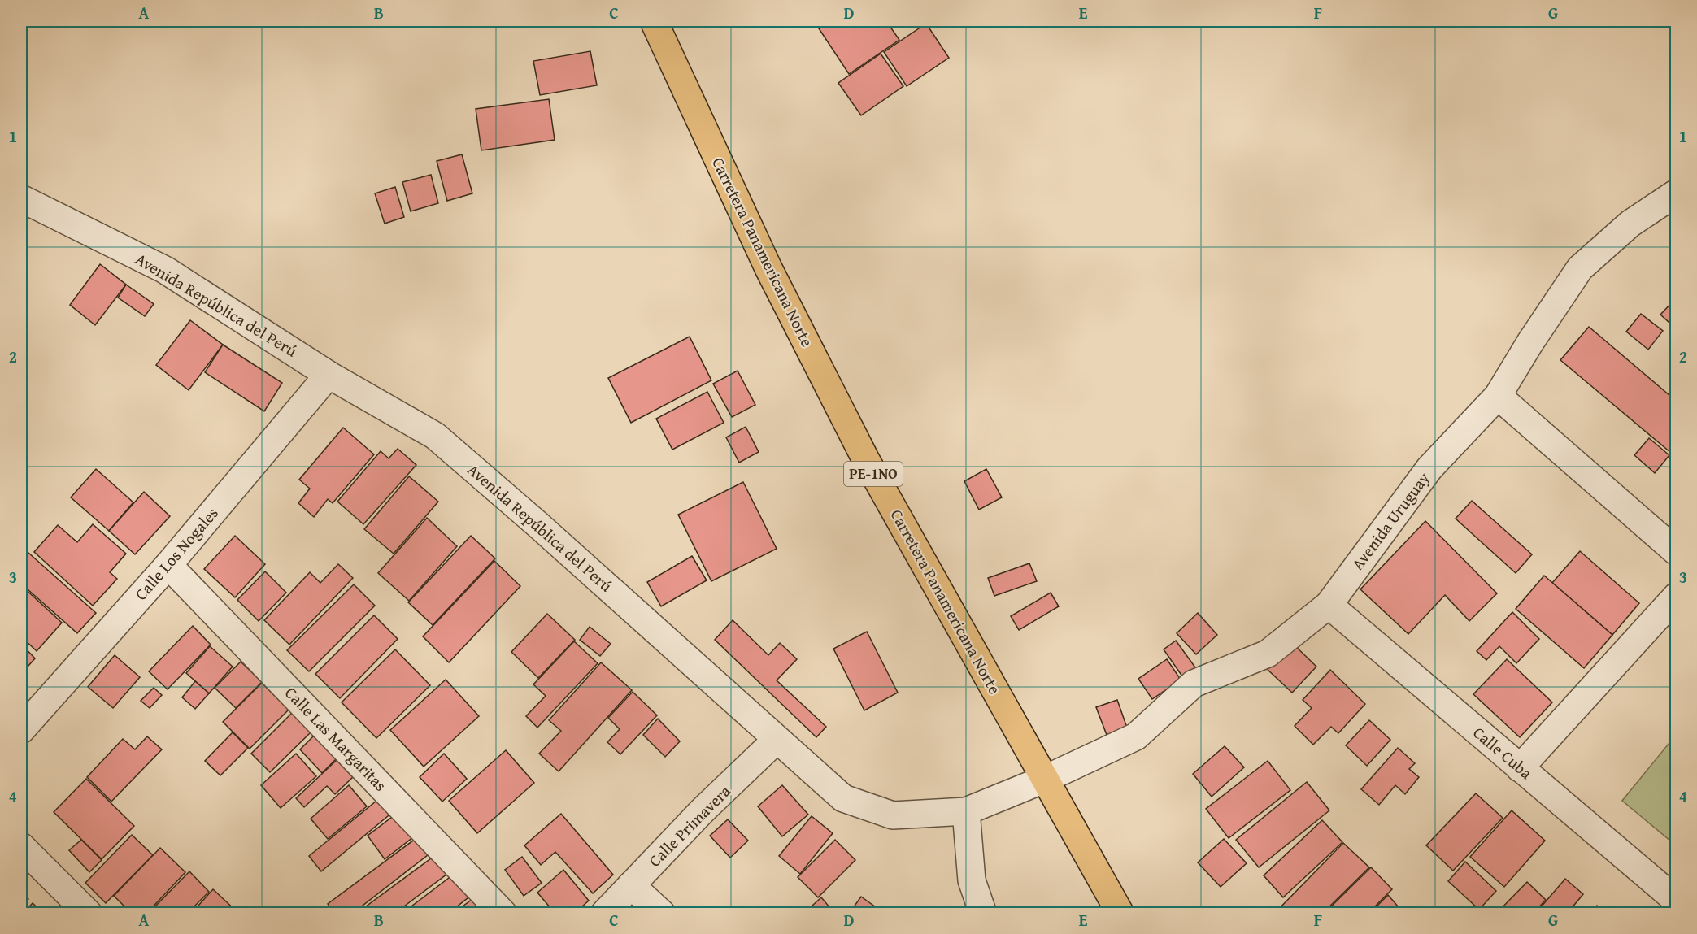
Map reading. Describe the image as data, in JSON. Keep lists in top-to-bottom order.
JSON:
{
  "streets": {
    "main road": ["Carretera Panamericana Norte", "PE-1NO"],
    "street": [
      "Avenida República del Perú",
      "Avenida Uruguay",
      "Calle Los Nogales",
      "Calle Las Margaritas",
      "Calle Cuba",
      "Calle Primavera"
    ]
  },
  "crossings": [
    ["Carretera Panamericana Norte", "Avenida República del Perú"],
    ["Carretera Panamericana Norte", "Avenida Uruguay"],
    ["Avenida República del Perú", "Avenida Uruguay"],
    ["Avenida República del Perú", "Calle Los Nogales"],
    ["Avenida República del Perú", "Calle Primavera"],
    ["Avenida Uruguay", "Calle Cuba"],
    ["Calle Los Nogales", "Calle Las Margaritas"]
  ],
  "grid": {
    "columns": [
      "A",
      "B",
      "C",
      "D",
      "E",
      "F",
      "G"
    ],
    "rows": [
      "1",
      "2",
      "3",
      "4"
    ]
  }
}
